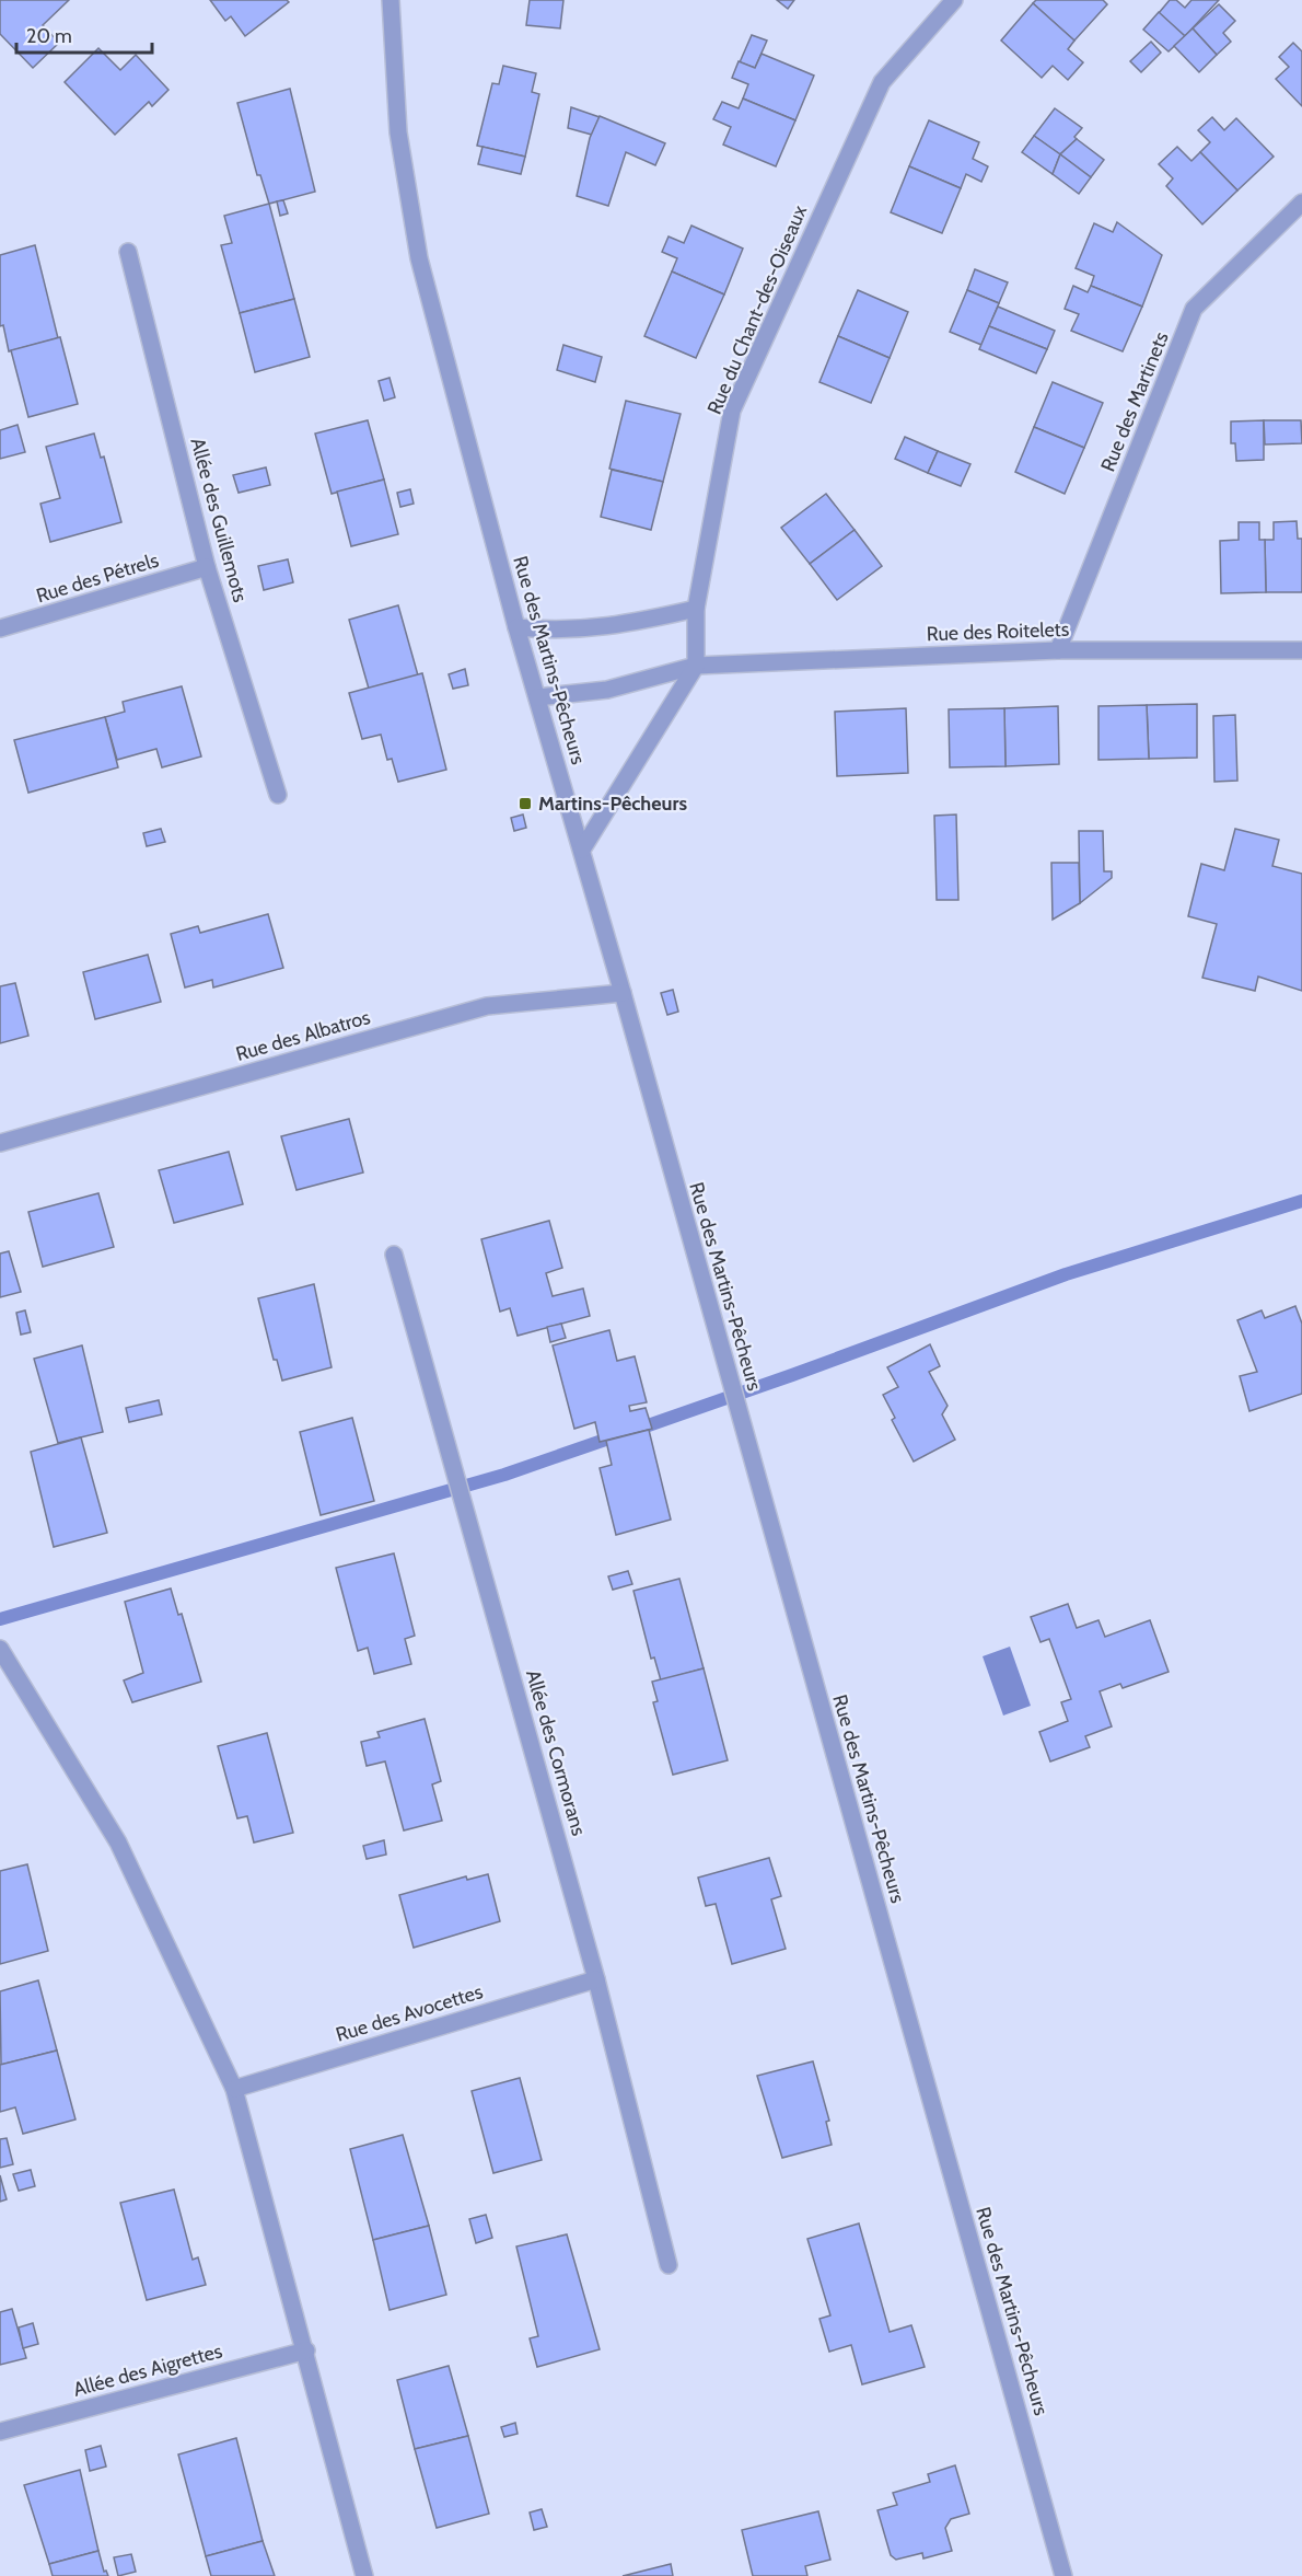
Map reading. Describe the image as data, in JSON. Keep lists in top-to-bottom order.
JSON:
{
  "streets": {
    "street": [
      "Rue du Chant-des-Oiseaux",
      "Rue des Martinets",
      "Allée des Guillemots",
      "Rue des Pétrels",
      "Rue des Roitelets",
      "Rue des Martins-Pêcheurs",
      "Rue des Albatros",
      "Allée des Cormorans",
      "Rue des Avocettes",
      "Allée des Aigrettes"
    ]
  },
  "crossings": [
    ["Rue des Martinets", "Rue des Roitelets"],
    ["Allée des Guillemots", "Rue des Pétrels"],
    ["Rue des Roitelets", "Rue des Martins-Pêcheurs"],
    ["Rue des Martins-Pêcheurs", "Rue des Albatros"],
    ["Allée des Cormorans", "Rue des Avocettes"]
  ],
  "places": {
    "transit": ["Martins-Pêcheurs"]
  },
  "scale_bar": "20 m"
}
